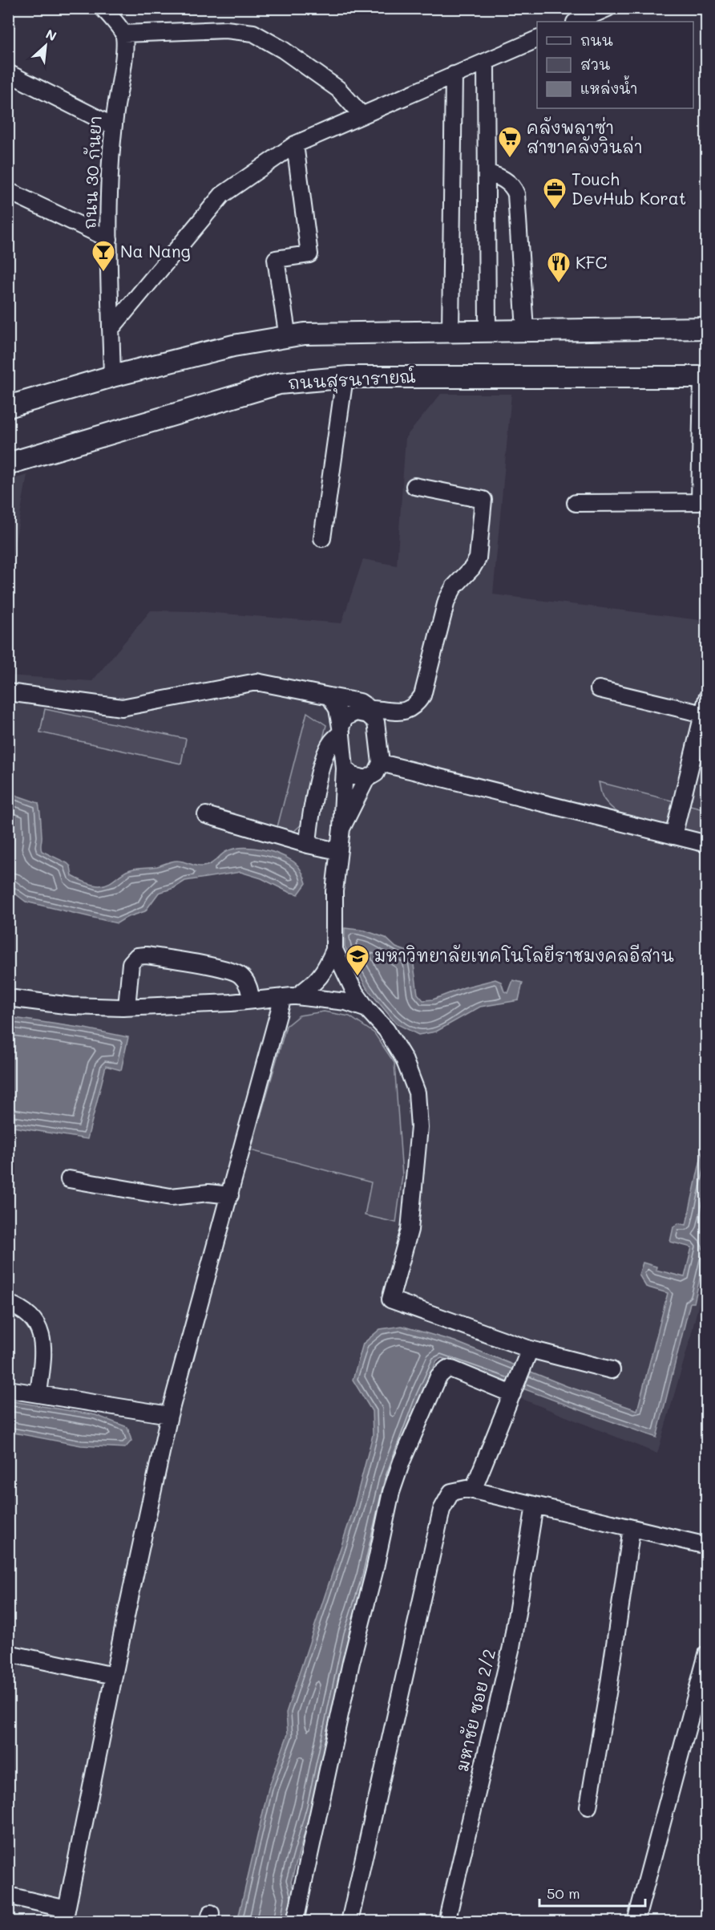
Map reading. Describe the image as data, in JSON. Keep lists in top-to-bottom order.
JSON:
{
  "streets": {
    "main road": ["ถนนสุรนารายณ์"],
    "street": ["ถนน 30 กันยา", "มหาชัย ซอย 2/2"]
  },
  "places": {
    "supermarket": ["คลังพลาซ่า สาขาคลังวินล่า"],
    "office": ["Touch DevHub Korat"],
    "bar": ["Na Nang"],
    "restaurant": ["KFC"],
    "school or university": ["มหาวิทยาลัยเทคโนโลยีราชมงคลอีสาน"]
  },
  "legend": ["ถนน", "สวน", "แหล่งน้ำ"],
  "scale_bar": "50 m",
  "north": "top right"
}
